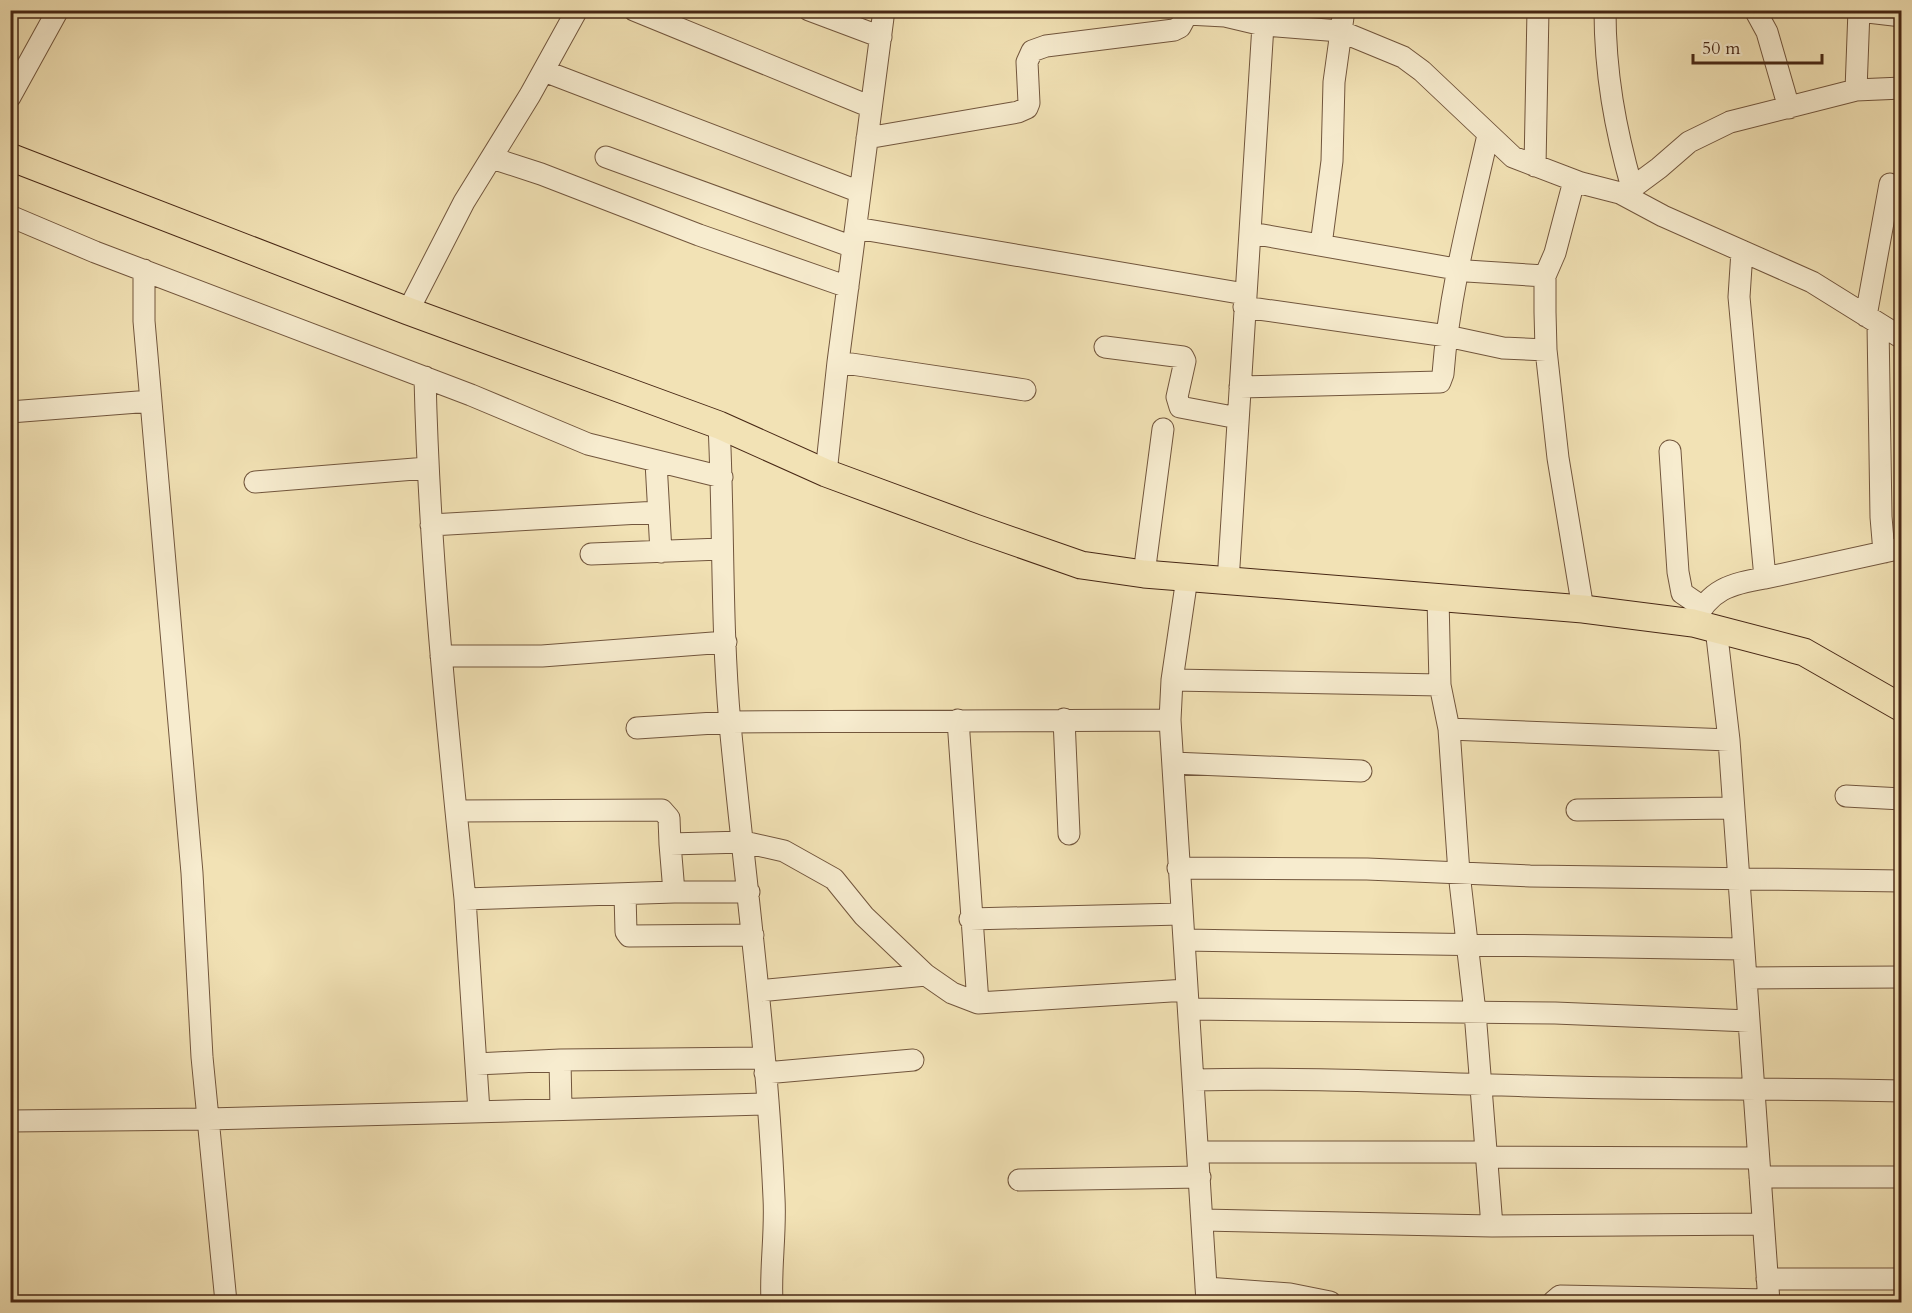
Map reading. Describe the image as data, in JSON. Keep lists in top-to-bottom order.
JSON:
{
  "scale_bar": "50 m"
}
